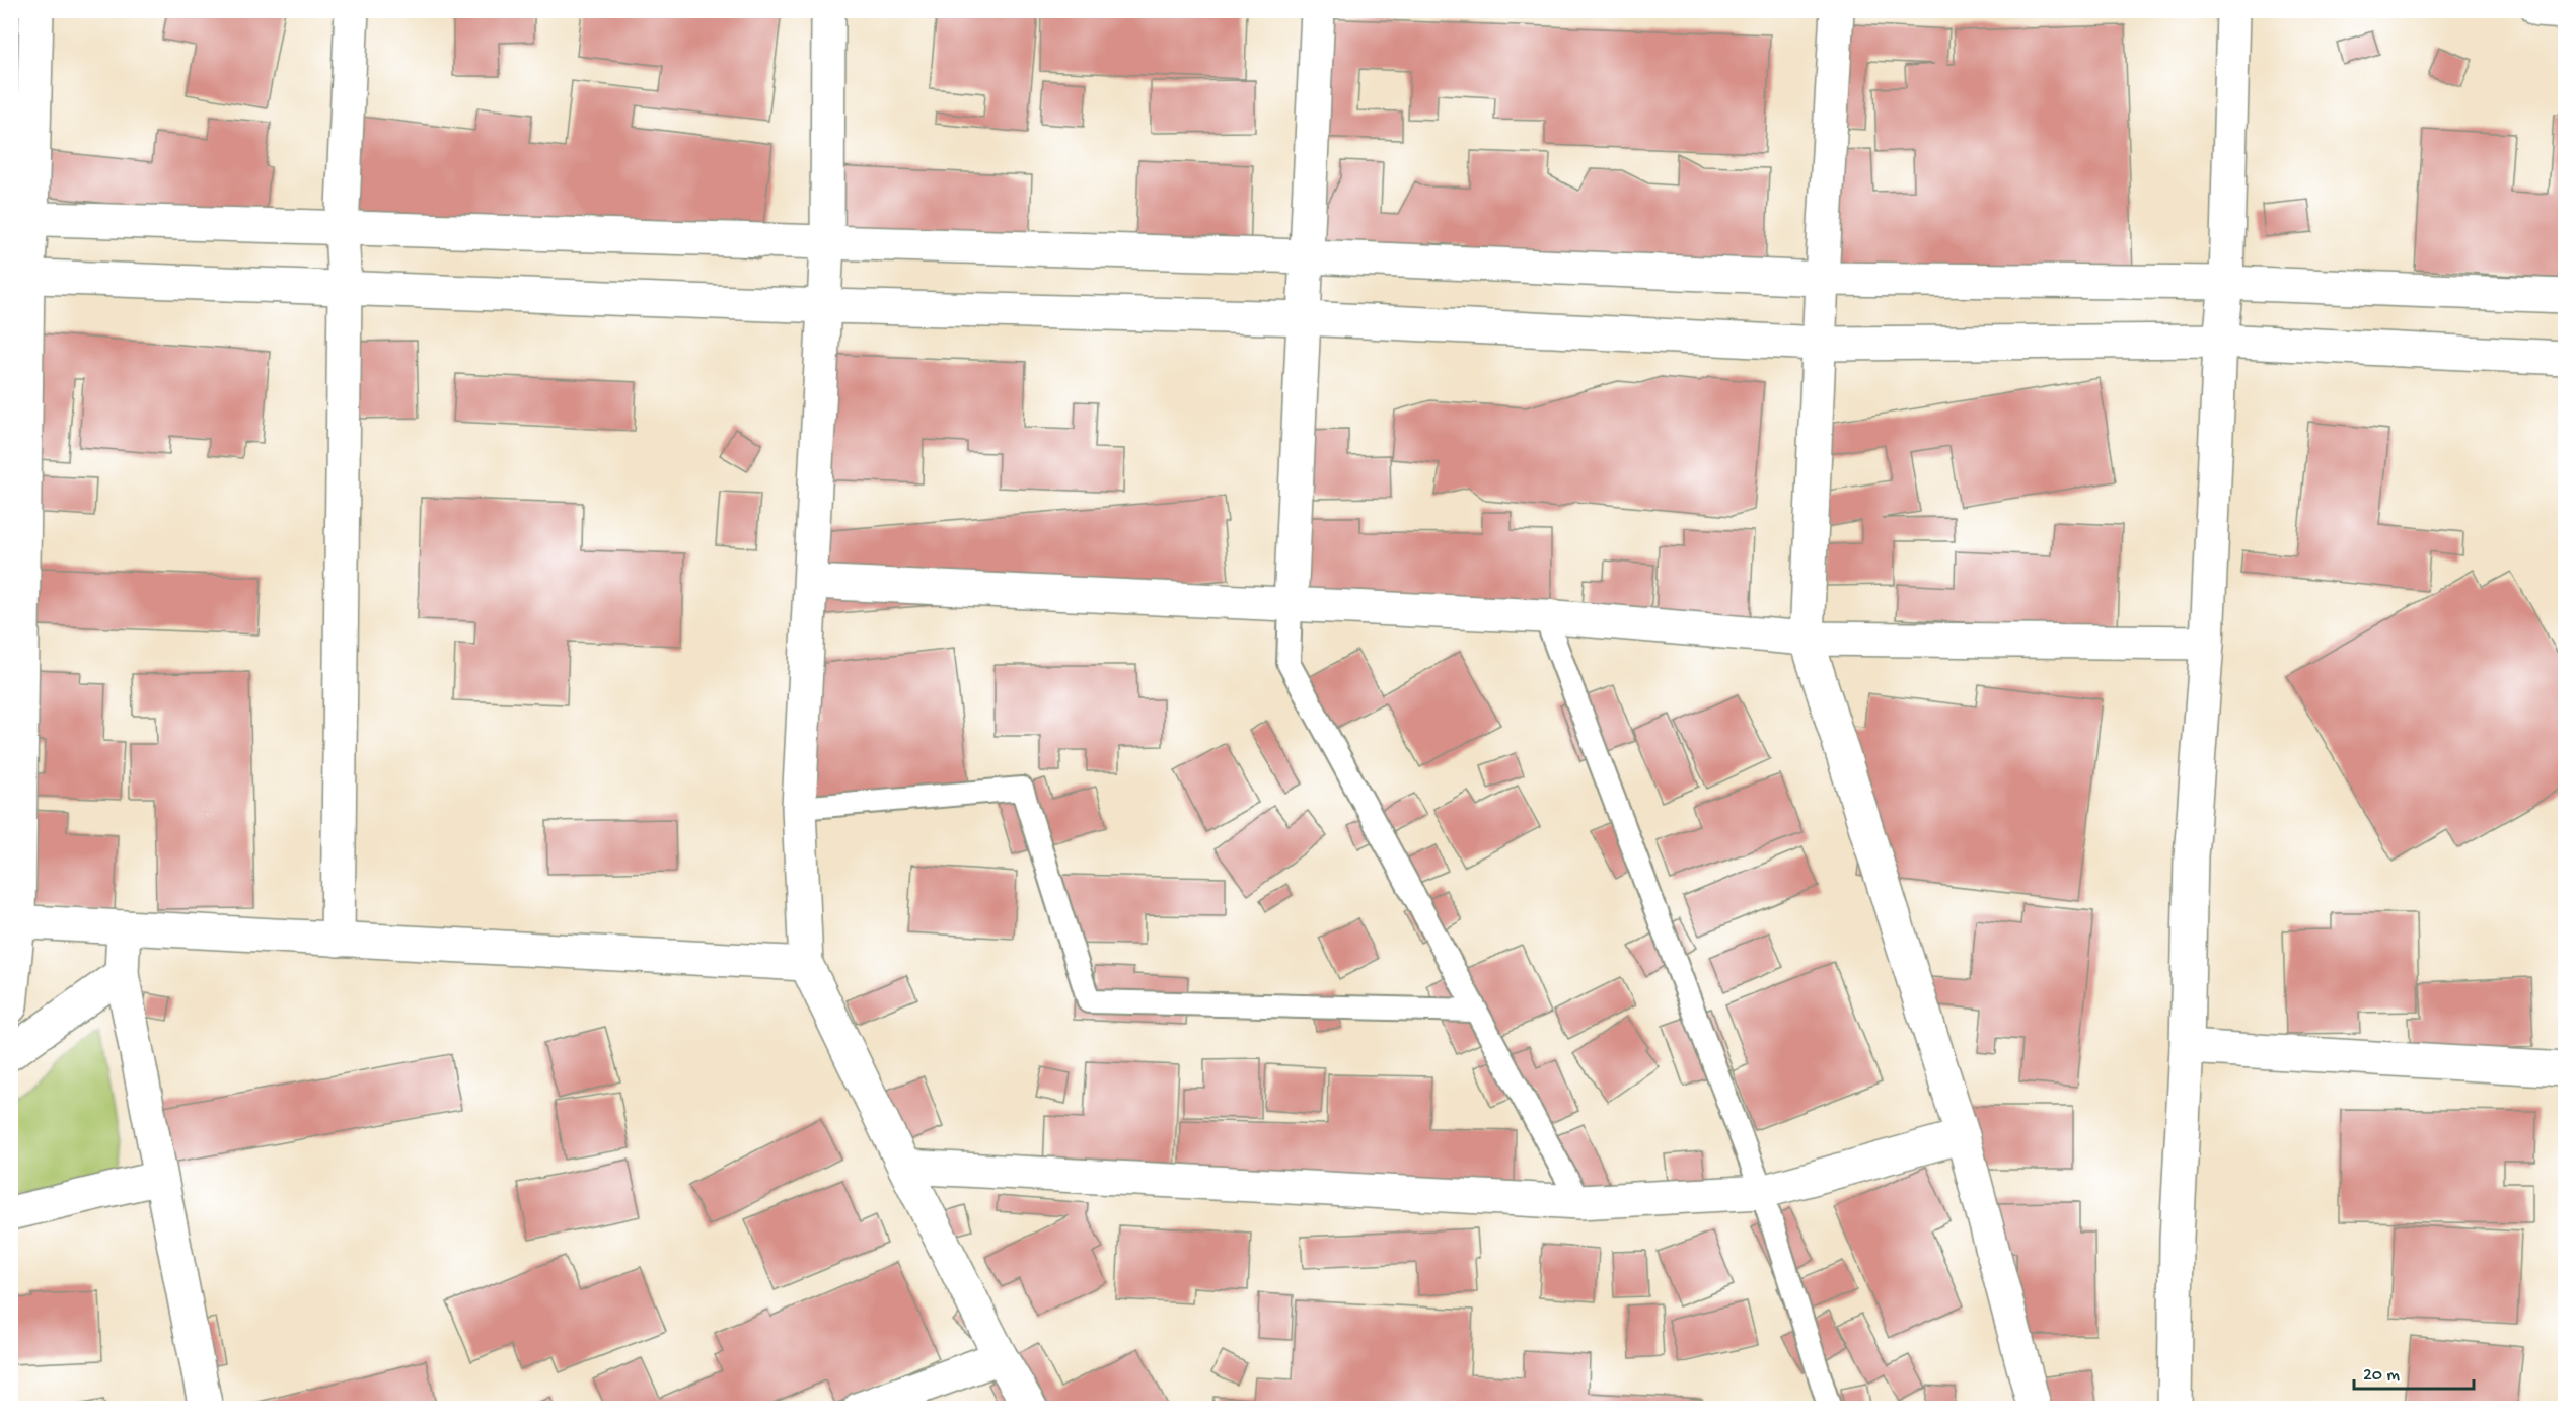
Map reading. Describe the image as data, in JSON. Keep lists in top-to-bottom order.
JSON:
{
  "scale_bar": "20 m"
}
